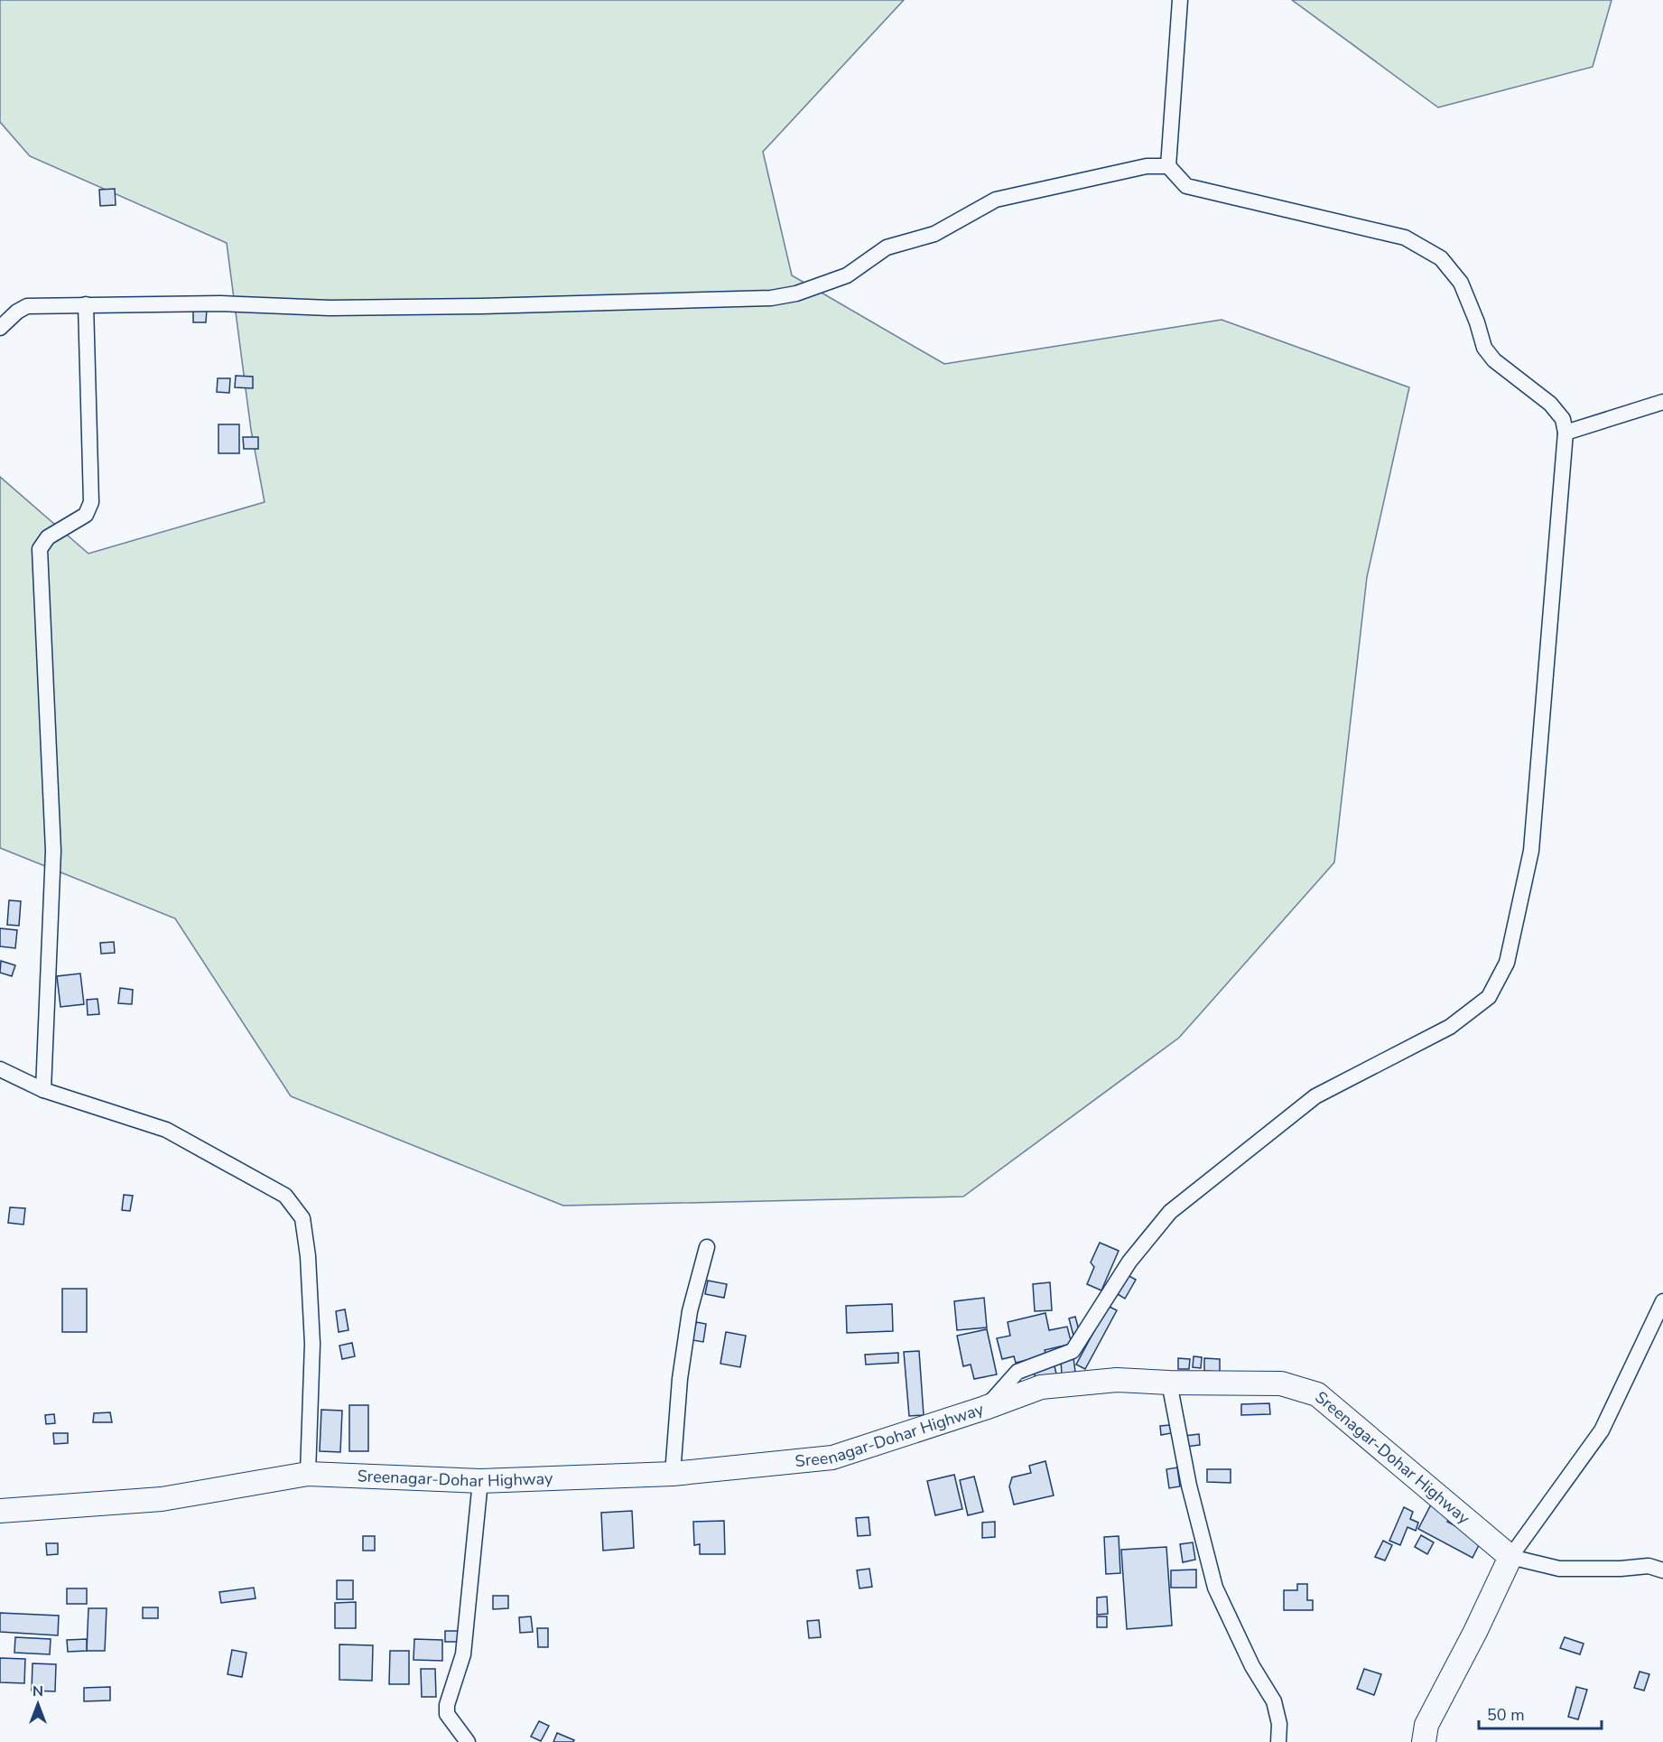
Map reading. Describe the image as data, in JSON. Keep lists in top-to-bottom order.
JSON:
{
  "streets": {
    "main road": ["Sreenagar-Dohar Highway"]
  },
  "scale_bar": "50 m",
  "north": "top"
}
